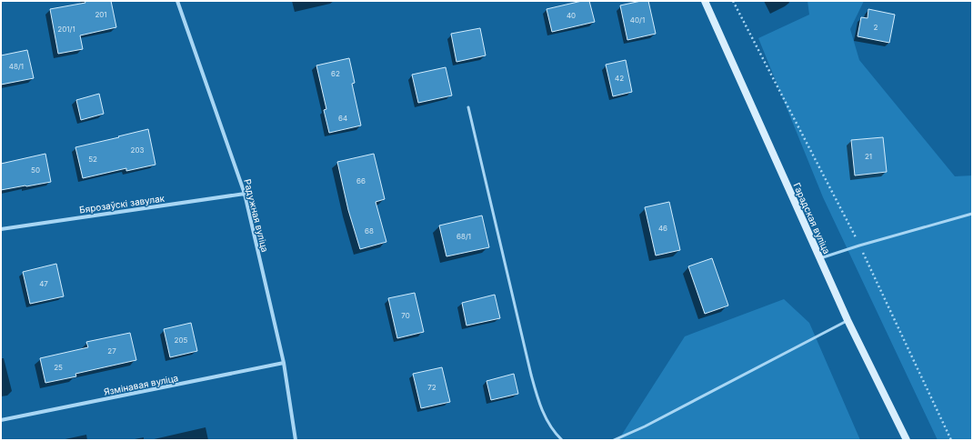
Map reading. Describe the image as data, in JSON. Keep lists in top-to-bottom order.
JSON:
{
  "streets": {
    "main road": ["Гарадская вуліца"],
    "street": ["Бярозаўскі завулак", "Радужная вуліца", "Язмінавая вуліца"]
  },
  "crossings": [
    ["Бярозаўскі завулак", "Радужная вуліца"],
    ["Радужная вуліца", "Язмінавая вуліца"]
  ],
  "house_numbers": [
    "201",
    "40",
    "40/1",
    "2",
    "201/1",
    "48/1",
    "62",
    "42",
    "64",
    "203",
    "21",
    "52",
    "50",
    "66",
    "46",
    "68",
    "68/1",
    "47",
    "70",
    "205",
    "27",
    "25",
    "72"
  ]
}
